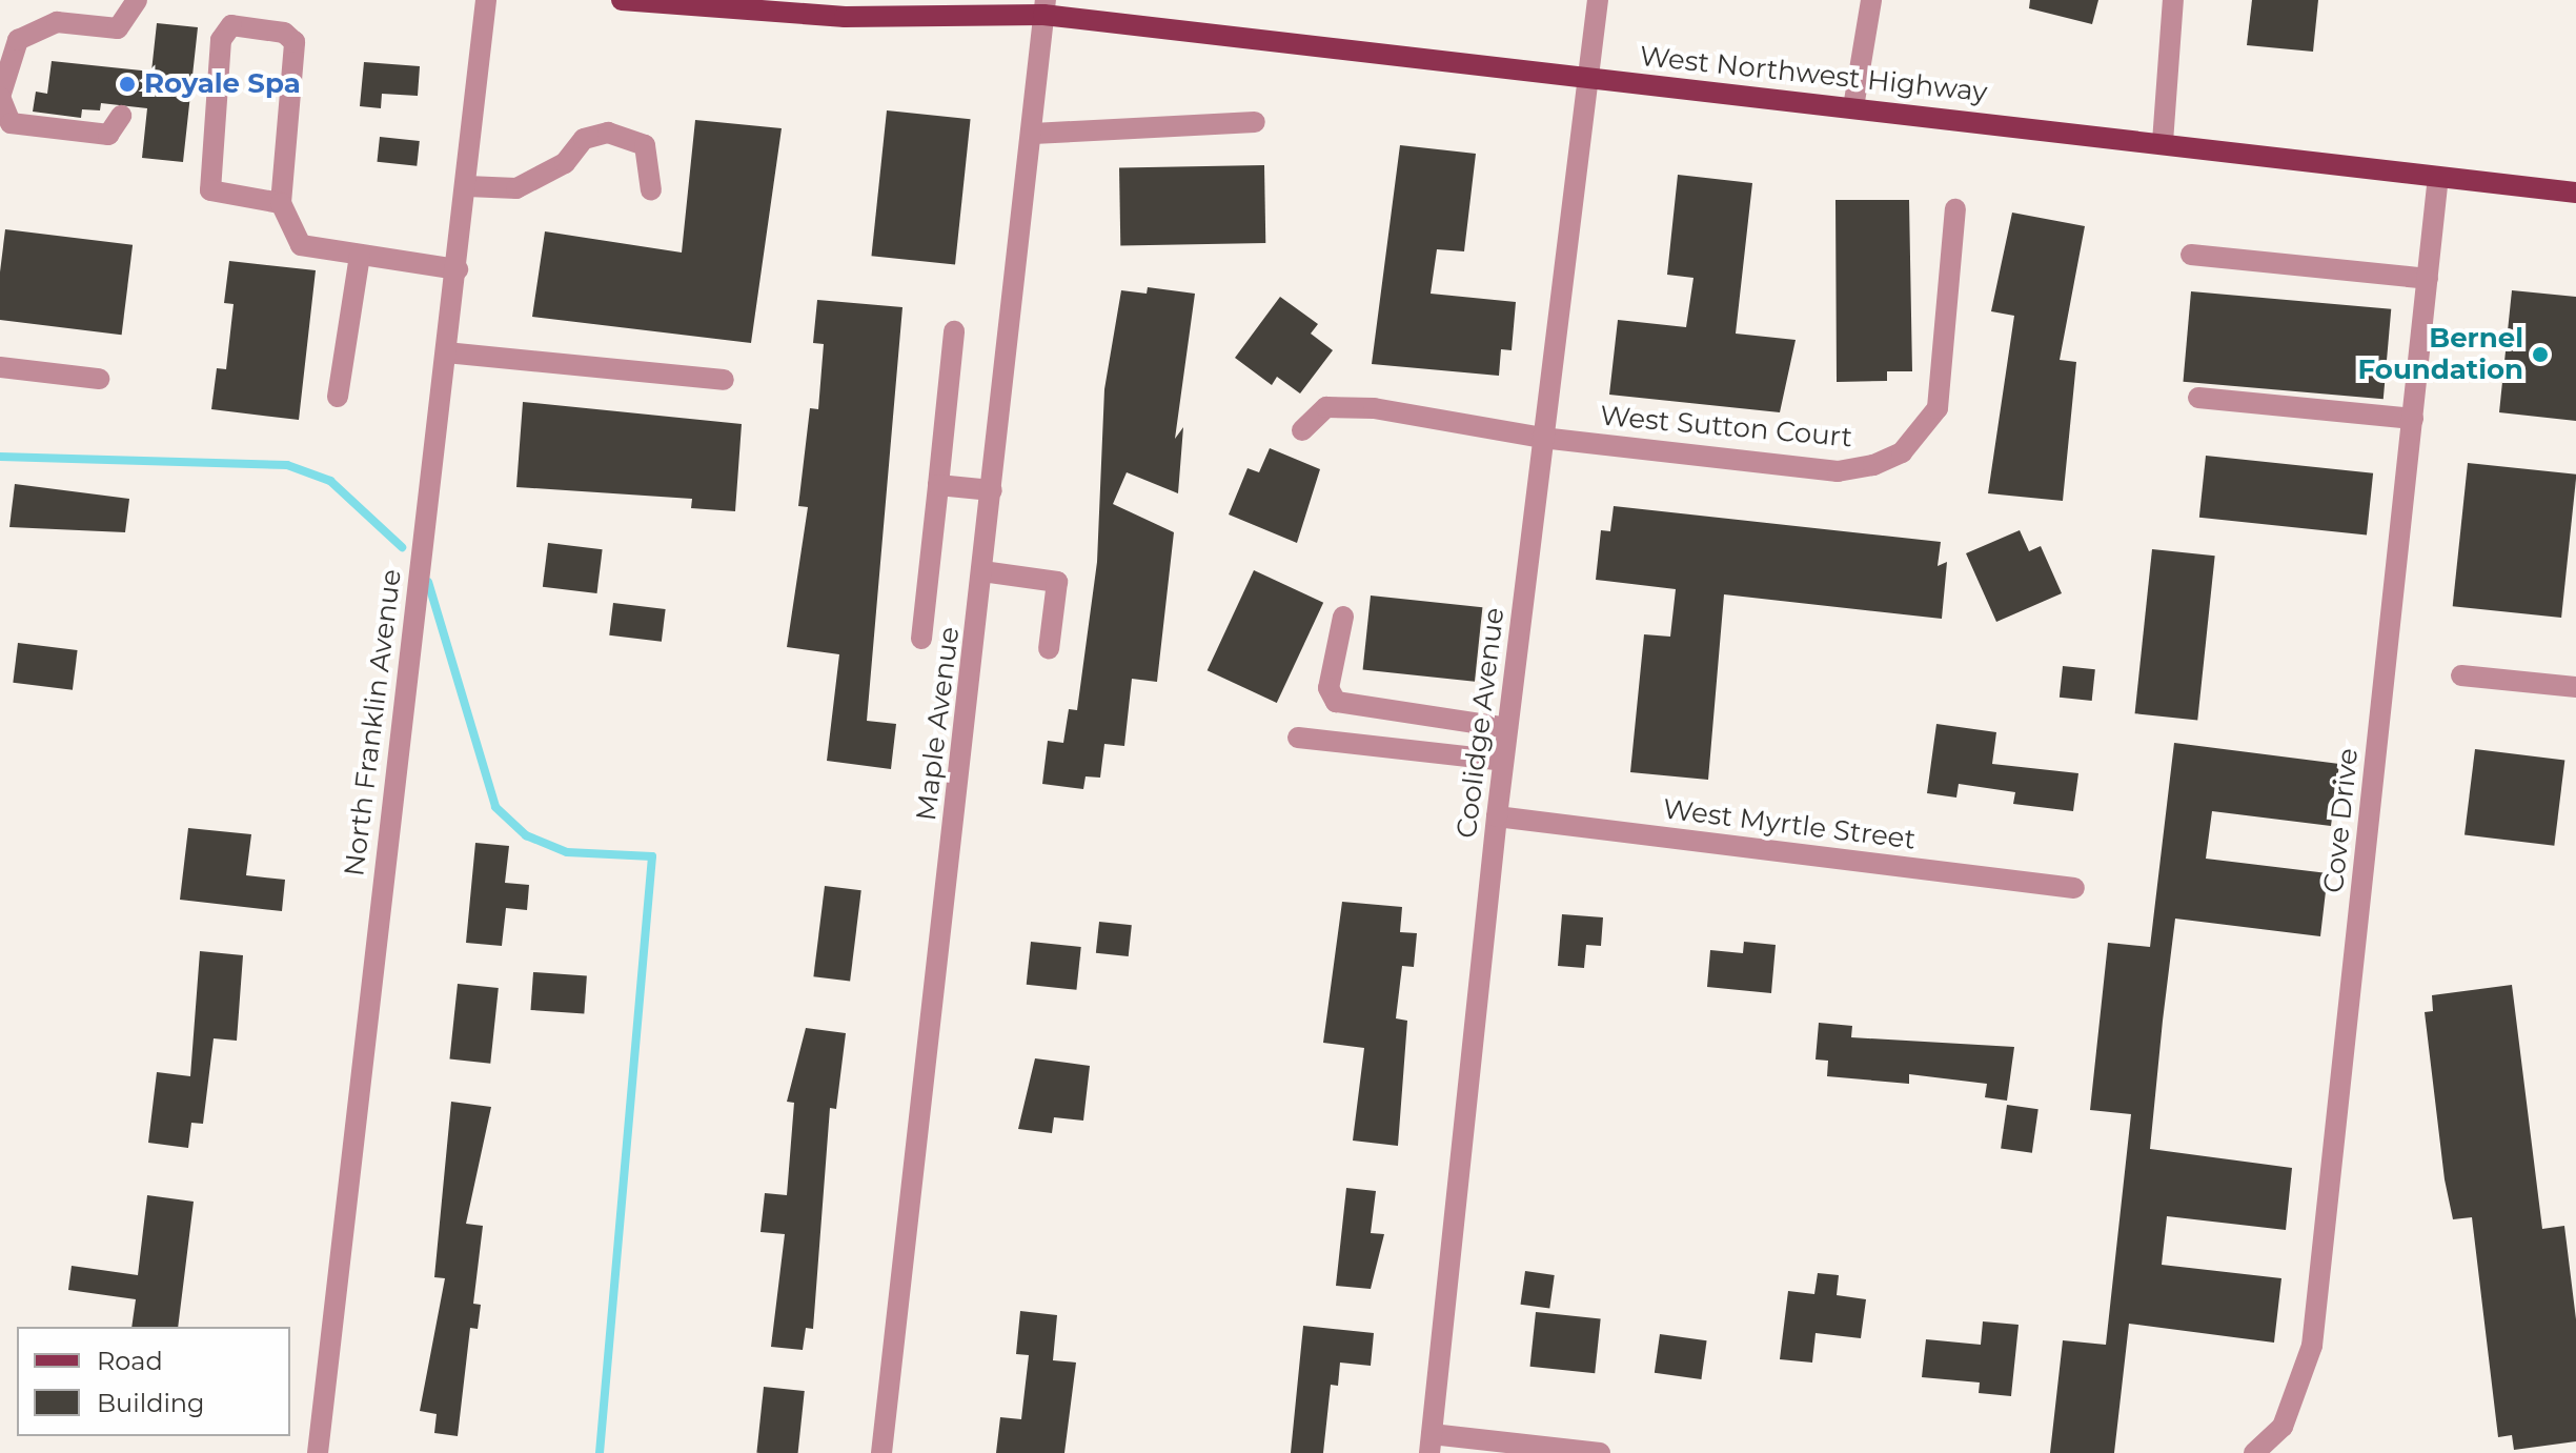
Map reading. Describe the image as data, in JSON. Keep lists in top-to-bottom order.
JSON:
{
  "streets": {
    "main road": ["West Northwest Highway"],
    "street": [
      "West Sutton Court",
      "North Franklin Avenue",
      "Coolidge Avenue",
      "Maple Avenue",
      "Cove Drive",
      "West Myrtle Street"
    ]
  },
  "crossings": [
    ["West Northwest Highway", "Coolidge Avenue"],
    ["West Northwest Highway", "Maple Avenue"],
    ["West Northwest Highway", "Cove Drive"],
    ["West Sutton Court", "Coolidge Avenue"],
    ["Coolidge Avenue", "West Myrtle Street"]
  ],
  "places": ["Royale Spa", "Bernel Foundation"],
  "legend": ["Road", "Building"]
}
